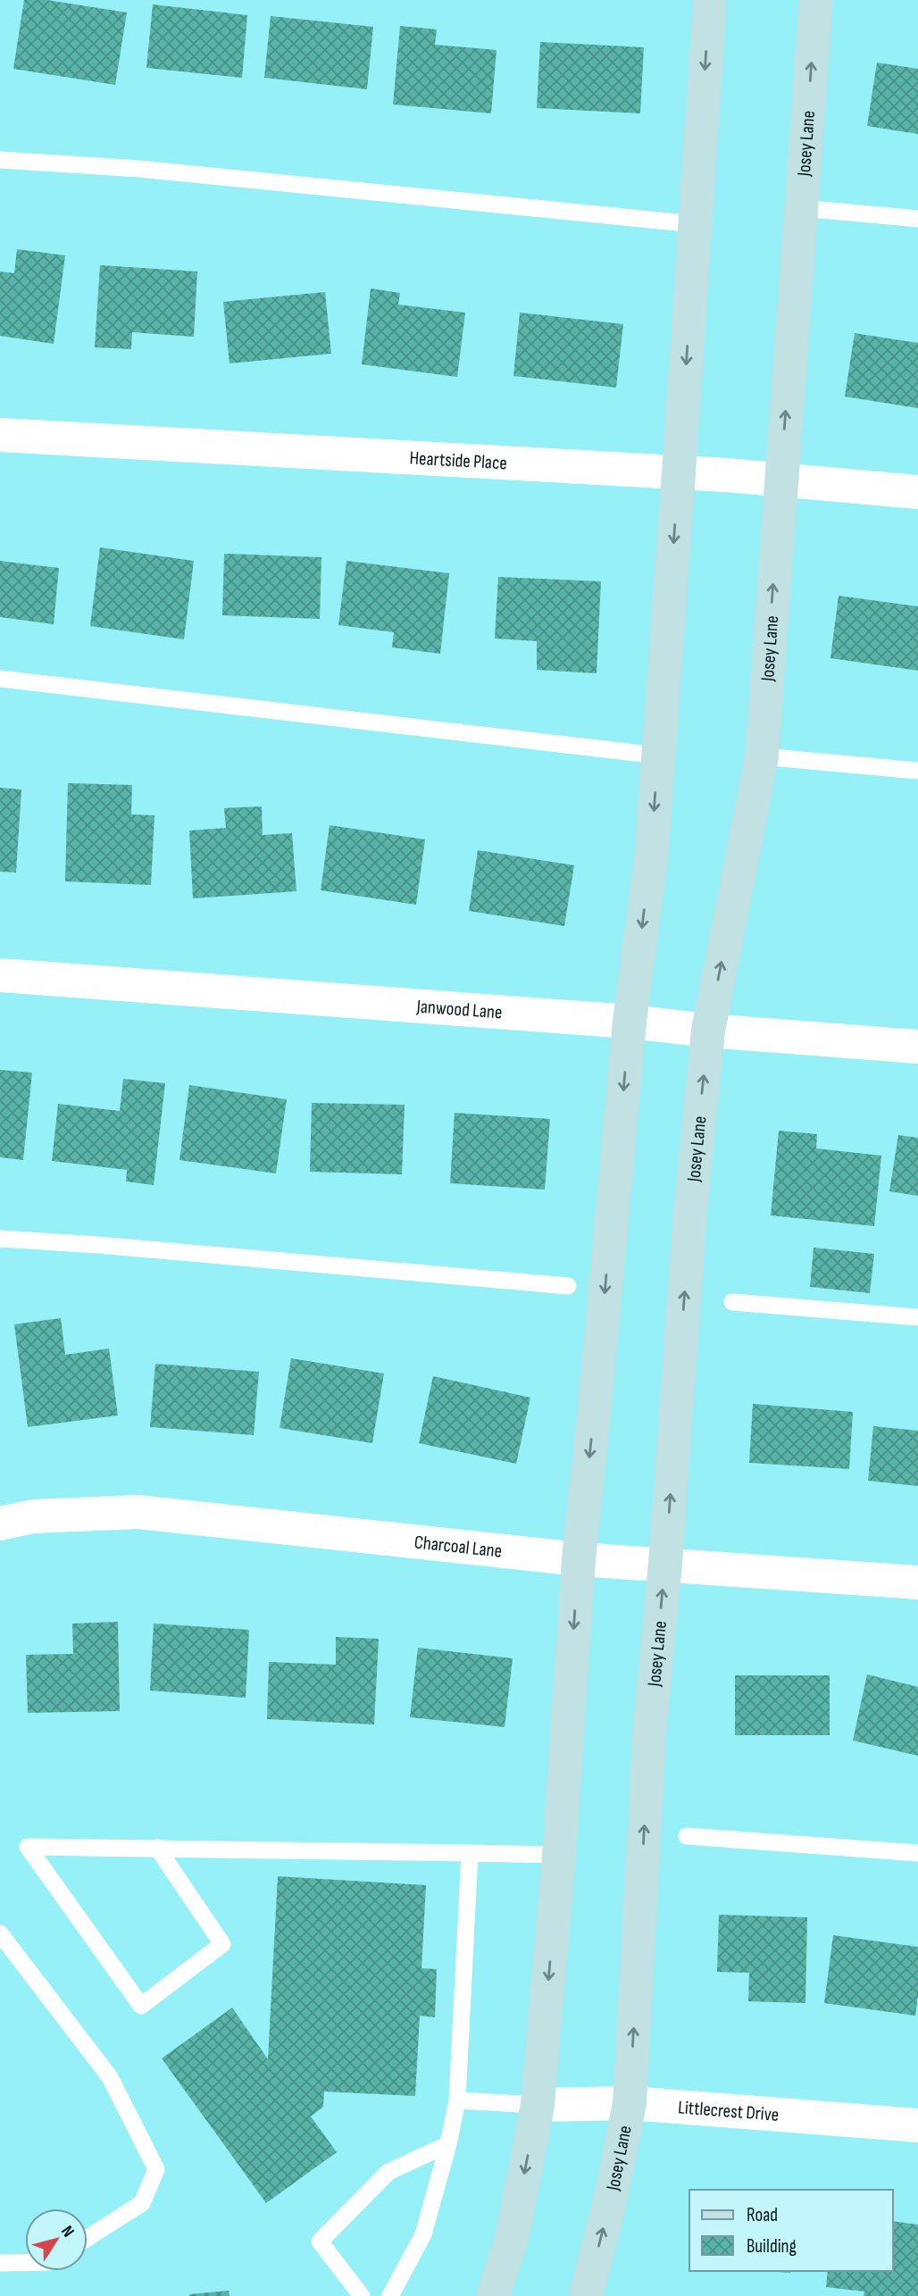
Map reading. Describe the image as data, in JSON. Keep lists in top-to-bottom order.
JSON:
{
  "streets": {
    "main road": ["Josey Lane"],
    "street": [
      "Heartside Place",
      "Janwood Lane",
      "Charcoal Lane",
      "Littlecrest Drive"
    ]
  },
  "crossings": [
    ["Josey Lane", "Heartside Place"],
    ["Josey Lane", "Janwood Lane"],
    ["Josey Lane", "Charcoal Lane"],
    ["Josey Lane", "Littlecrest Drive"]
  ],
  "legend": ["Road", "Building"],
  "north": "top right"
}
